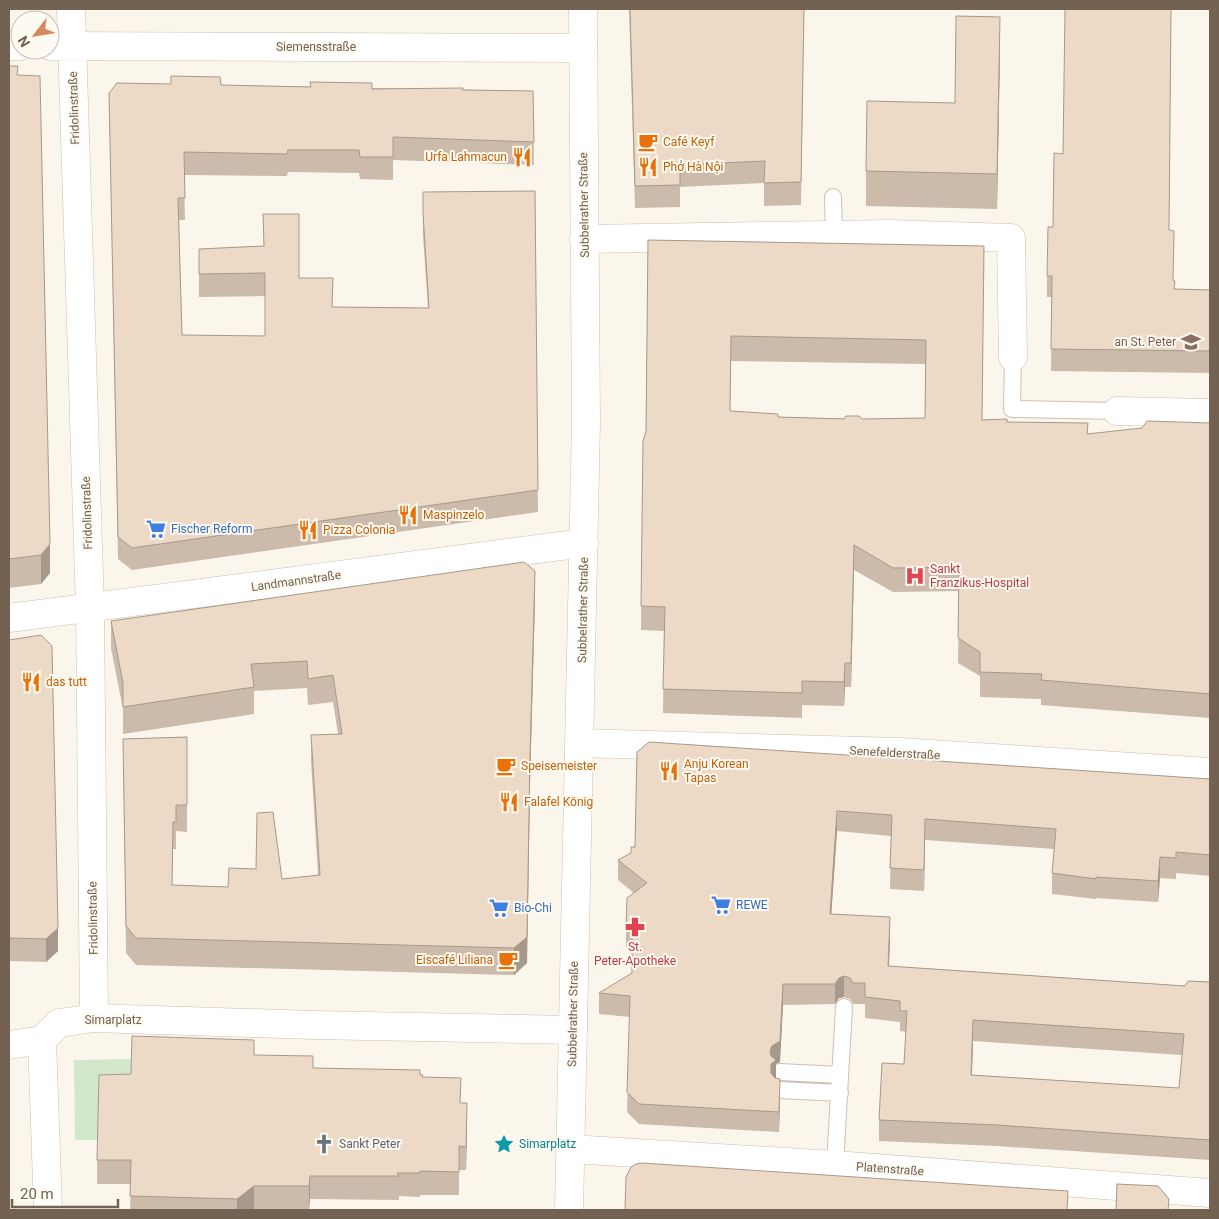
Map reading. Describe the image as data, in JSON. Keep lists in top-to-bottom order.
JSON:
{
  "streets": {
    "street": [
      "Siemensstraße",
      "Fridolinstraße",
      "Subbelrather Straße",
      "Landmannstraße",
      "Senefelderstraße",
      "Simarplatz",
      "Platenstraße"
    ]
  },
  "crossings": [
    ["Siemensstraße", "Fridolinstraße"],
    ["Siemensstraße", "Subbelrather Straße"],
    ["Fridolinstraße", "Landmannstraße"],
    ["Fridolinstraße", "Simarplatz"],
    ["Subbelrather Straße", "Landmannstraße"],
    ["Subbelrather Straße", "Senefelderstraße"],
    ["Subbelrather Straße", "Simarplatz"],
    ["Subbelrather Straße", "Platenstraße"]
  ],
  "places": {
    "cafe": ["Café Keyf", "Speisemeister", "Eiscafé Liliana"],
    "restaurant": [
      "Urfa Lahmacun",
      "Phở Hà Nội",
      "Maspinzelo",
      "Pizza Colonia",
      "das tutt",
      "Anju Korean Tapas",
      "Falafel König"
    ],
    "school or university": ["an St. Peter"],
    "supermarket": ["Fischer Reform", "REWE", "Bio-Chi"],
    "hospital": ["Sankt Franzikus-Hospital"],
    "pharmacy": ["St. Peter-Apotheke"],
    "church": ["Sankt Peter"],
    "place": ["Simarplatz"]
  },
  "scale_bar": "20 m",
  "north": "bottom left"
}
